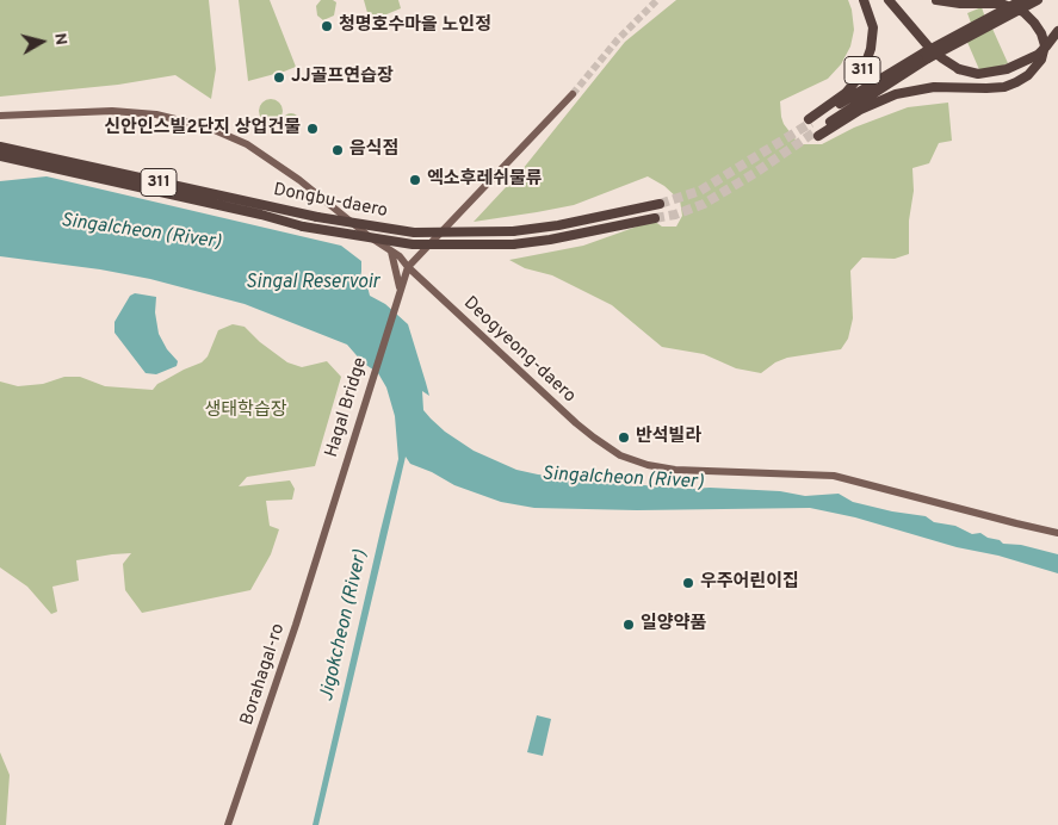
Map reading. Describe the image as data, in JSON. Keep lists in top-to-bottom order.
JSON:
{
  "streets": {
    "highway": ["311", "Dongbu-daero"],
    "main road": ["Deogyeong-daero", "Hagal Bridge", "Borahagal-ro"]
  },
  "crossings": [
    ["Hagal Bridge", "Borahagal-ro"]
  ],
  "water": ["Singalcheon (River)", "Singal Reservoir", "Jigokcheon (River)"],
  "parks": ["생태학습장"],
  "places": [
    "청명호수마을 노인정",
    "JJ골프연습장",
    "신안인스빌2단지 상업건물",
    "음식점",
    "엑소후레쉬물류",
    "반석빌라",
    "우주어린이집",
    "일양약품"
  ],
  "north": "right"
}
